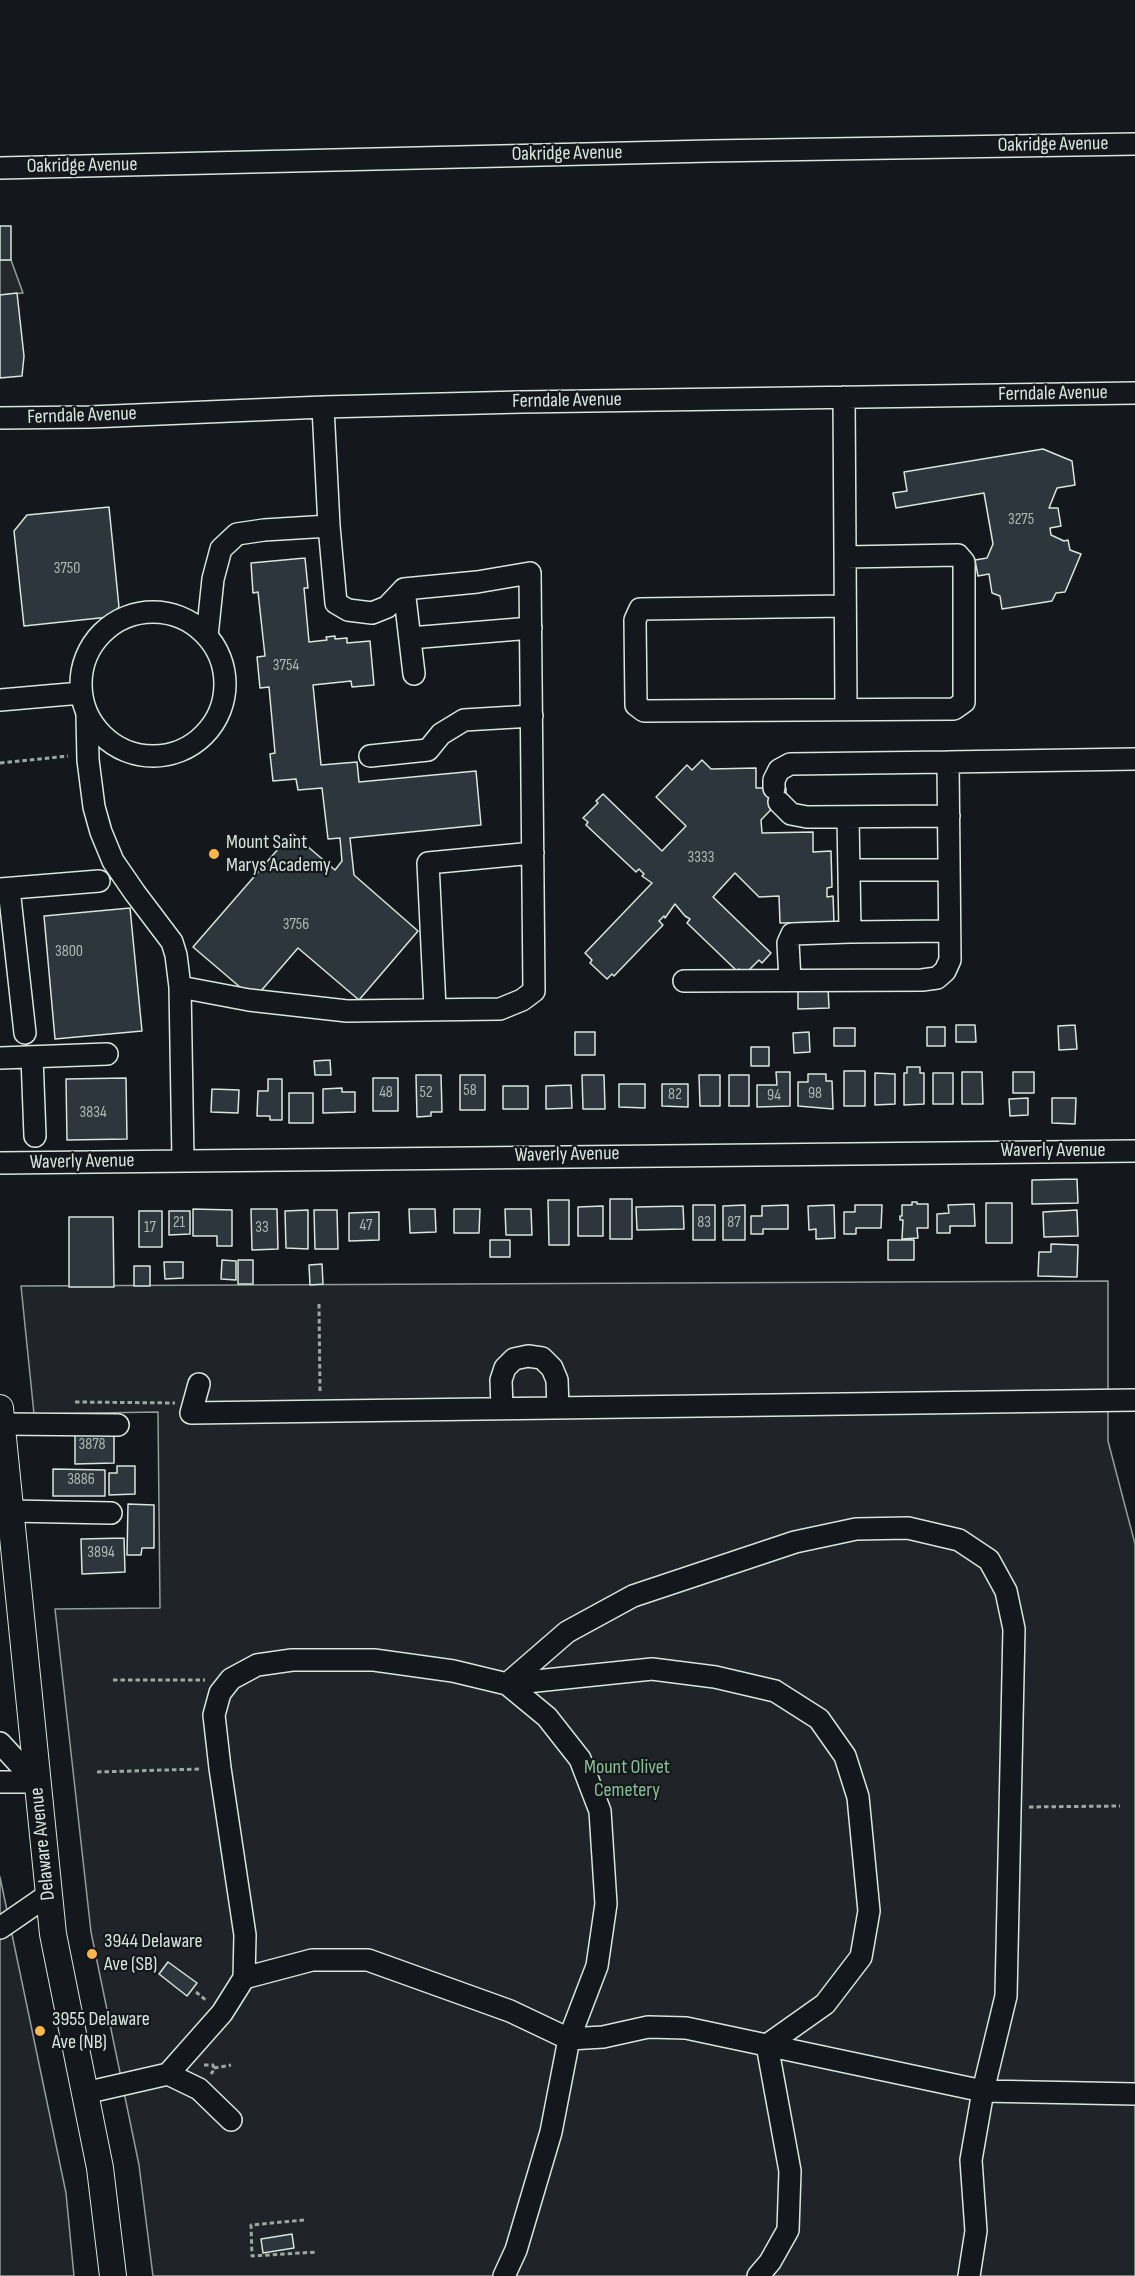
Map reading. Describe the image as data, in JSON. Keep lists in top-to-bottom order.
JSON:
{
  "streets": {
    "main road": ["Delaware Avenue"],
    "street": ["Oakridge Avenue", "Ferndale Avenue", "Waverly Avenue"]
  },
  "parks": ["Mount Olivet Cemetery"],
  "places": ["Mount Saint Marys Academy", "3944 Delaware Ave (SB)", "3955 Delaware Ave (NB)"],
  "house_numbers": [
    "3275",
    "3750",
    "3754",
    "3333",
    "3756",
    "3800",
    "58",
    "48",
    "52",
    "98",
    "82",
    "94",
    "3834",
    "21",
    "83",
    "87",
    "47",
    "17",
    "33",
    "3878",
    "3886",
    "3894"
  ]
}
